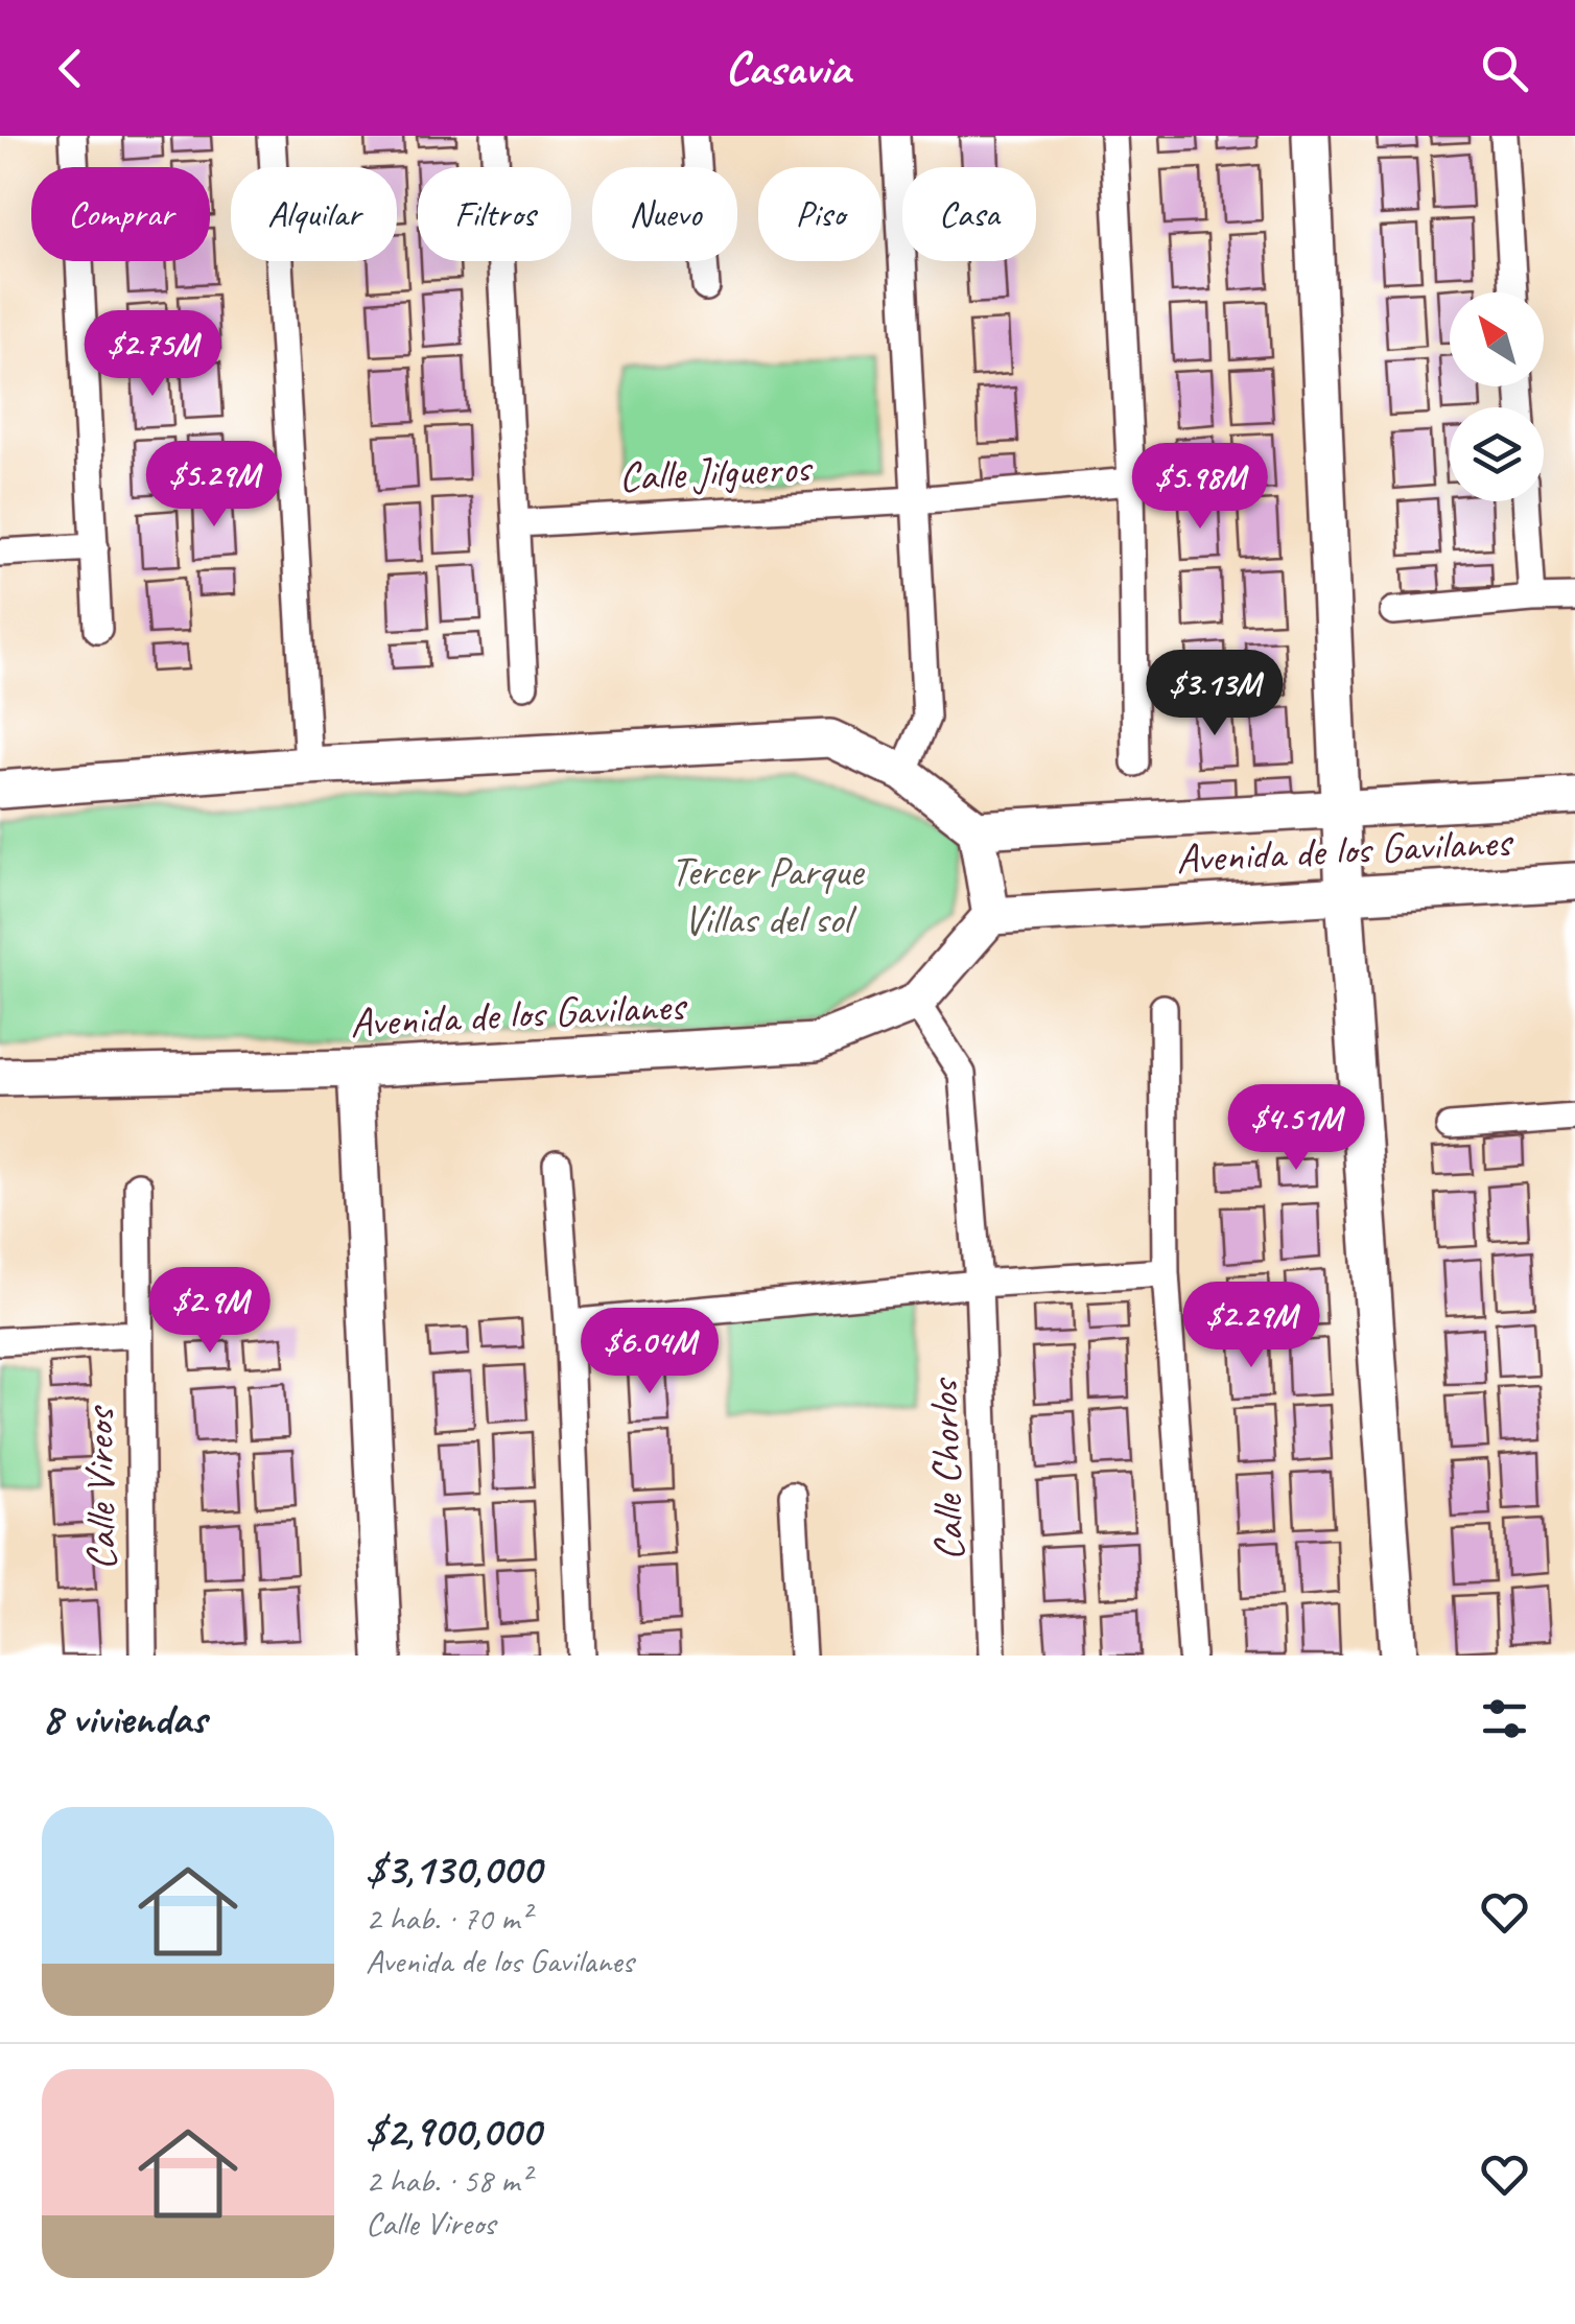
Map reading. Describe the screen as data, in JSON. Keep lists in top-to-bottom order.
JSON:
{
  "streets": {
    "street": [
      "Calle Jilgueros",
      "Avenida de los Gavilanes",
      "Calle Chorlos",
      "Calle Vireos"
    ]
  },
  "crossings": [
    ["Avenida de los Gavilanes", "Calle Chorlos"]
  ],
  "parks": ["Tercer Parque Villas del sol"],
  "north": "top left",
  "page": {
    "header": "Casavia",
    "chip": [
      "Comprar",
      "Alquilar",
      "Filtros",
      "Nuevo",
      "Piso",
      "Casa"
    ],
    "price": [
      "$2.75M",
      "$5.29M",
      "$5.98M",
      "$3.13M",
      "$4.51M",
      "$2.9M",
      "$2.29M",
      "$6.04M"
    ],
    "heading": "8 viviendas",
    "list": [
      {
        "name": "$3,130,000",
        "note": "2 hab. · 70 m² · Avenida de los Gavilanes"
      },
      {
        "name": "$2,900,000",
        "note": "2 hab. · 58 m² · Calle Vireos"
      }
    ]
  }
}
